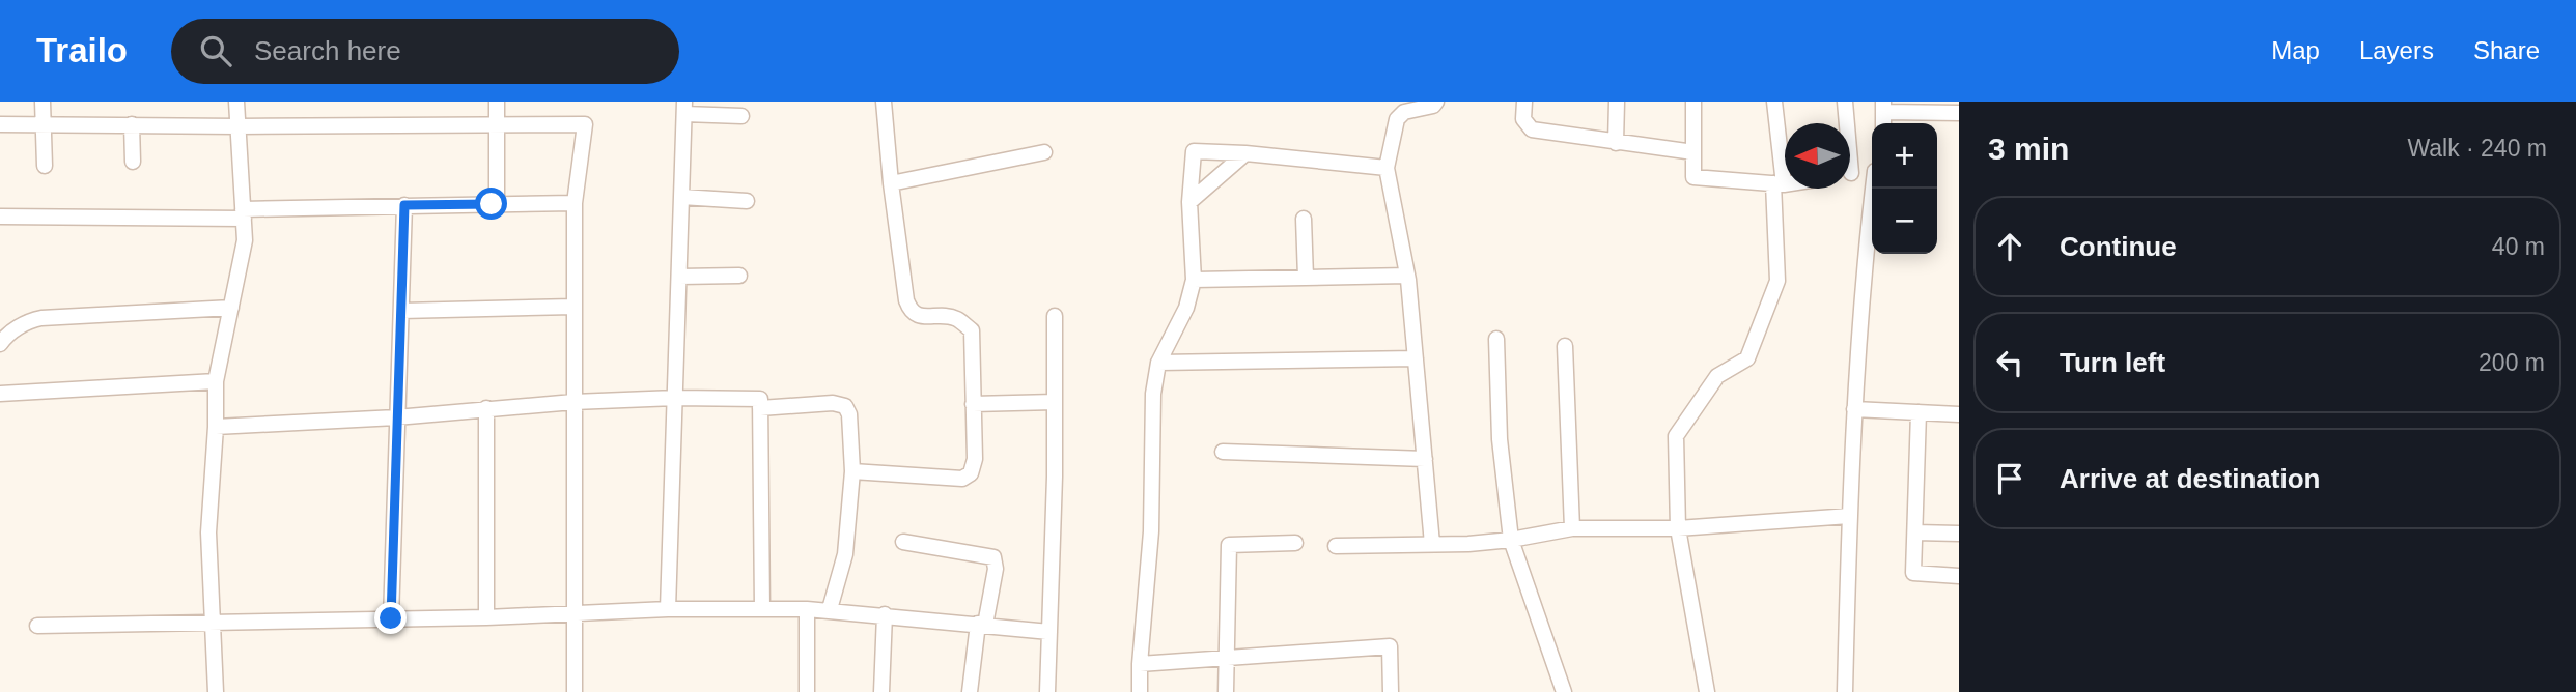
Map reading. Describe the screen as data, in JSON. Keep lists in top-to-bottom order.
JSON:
{
  "north": "left",
  "page": {
    "header": "Trailo",
    "search": "Search here",
    "nav": ["Map", "Layers", "Share"],
    "heading": ["3 min", "Walk · 240 m"],
    "map_buttons": ["+", "−"],
    "list": [
      ["Continue", "40 m"],
      ["Turn left", "200 m"],
      "Arrive at destination"
    ]
  }
}
